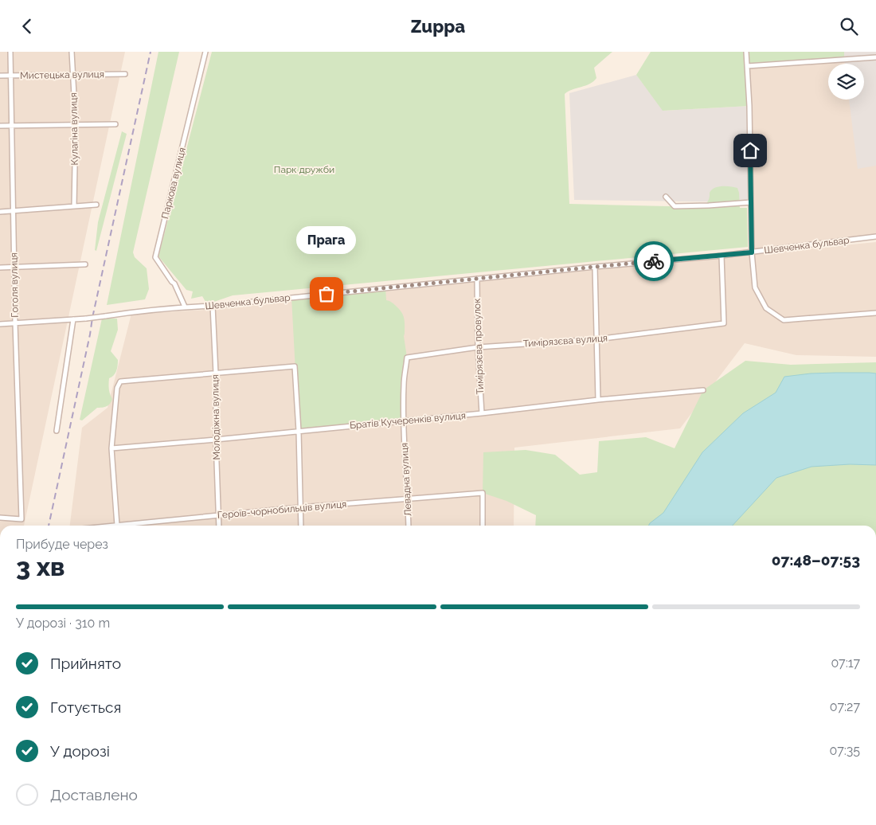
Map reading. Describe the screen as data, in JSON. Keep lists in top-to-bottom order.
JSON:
{
  "streets": {
    "street": [
      "Мистецька вулиця",
      "Кулагіна вулиця",
      "Паркова вулиця",
      "Шевченка бульвар",
      "Гоголя вулиця",
      "Тимірязєва вулиця",
      "Тимірязєва провулок",
      "Молодіжна вулиця",
      "Братів Кучеренків вулиця",
      "Левадна вулиця",
      "Героїв-чорнобильців вулиця"
    ]
  },
  "crossings": [
    ["Мистецька вулиця", "Кулагіна вулиця"],
    ["Мистецька вулиця", "Гоголя вулиця"],
    ["Паркова вулиця", "Шевченка бульвар"],
    ["Шевченка бульвар", "Гоголя вулиця"],
    ["Шевченка бульвар", "Тимірязєва вулиця"],
    ["Шевченка бульвар", "Тимірязєва провулок"],
    ["Шевченка бульвар", "Молодіжна вулиця"],
    ["Тимірязєва вулиця", "Тимірязєва провулок"],
    ["Тимірязєва вулиця", "Левадна вулиця"],
    ["Тимірязєва провулок", "Братів Кучеренків вулиця"],
    ["Молодіжна вулиця", "Братів Кучеренків вулиця"],
    ["Молодіжна вулиця", "Героїв-чорнобильців вулиця"],
    ["Братів Кучеренків вулиця", "Левадна вулиця"],
    ["Левадна вулиця", "Героїв-чорнобильців вулиця"]
  ],
  "parks": ["Парк дружби"],
  "places": ["Прага"],
  "page": {
    "header": "Zuppa",
    "bubble": "Прага",
    "heading": ["3 хв", "Прибуде через", "07:48–07:53"],
    "bar": "У дорозі · 310 m",
    "list": [
      ["Прийнято", "07:17"],
      ["Готується", "07:27"],
      ["У дорозі", "07:35"],
      "Доставлено"
    ]
  }
}
